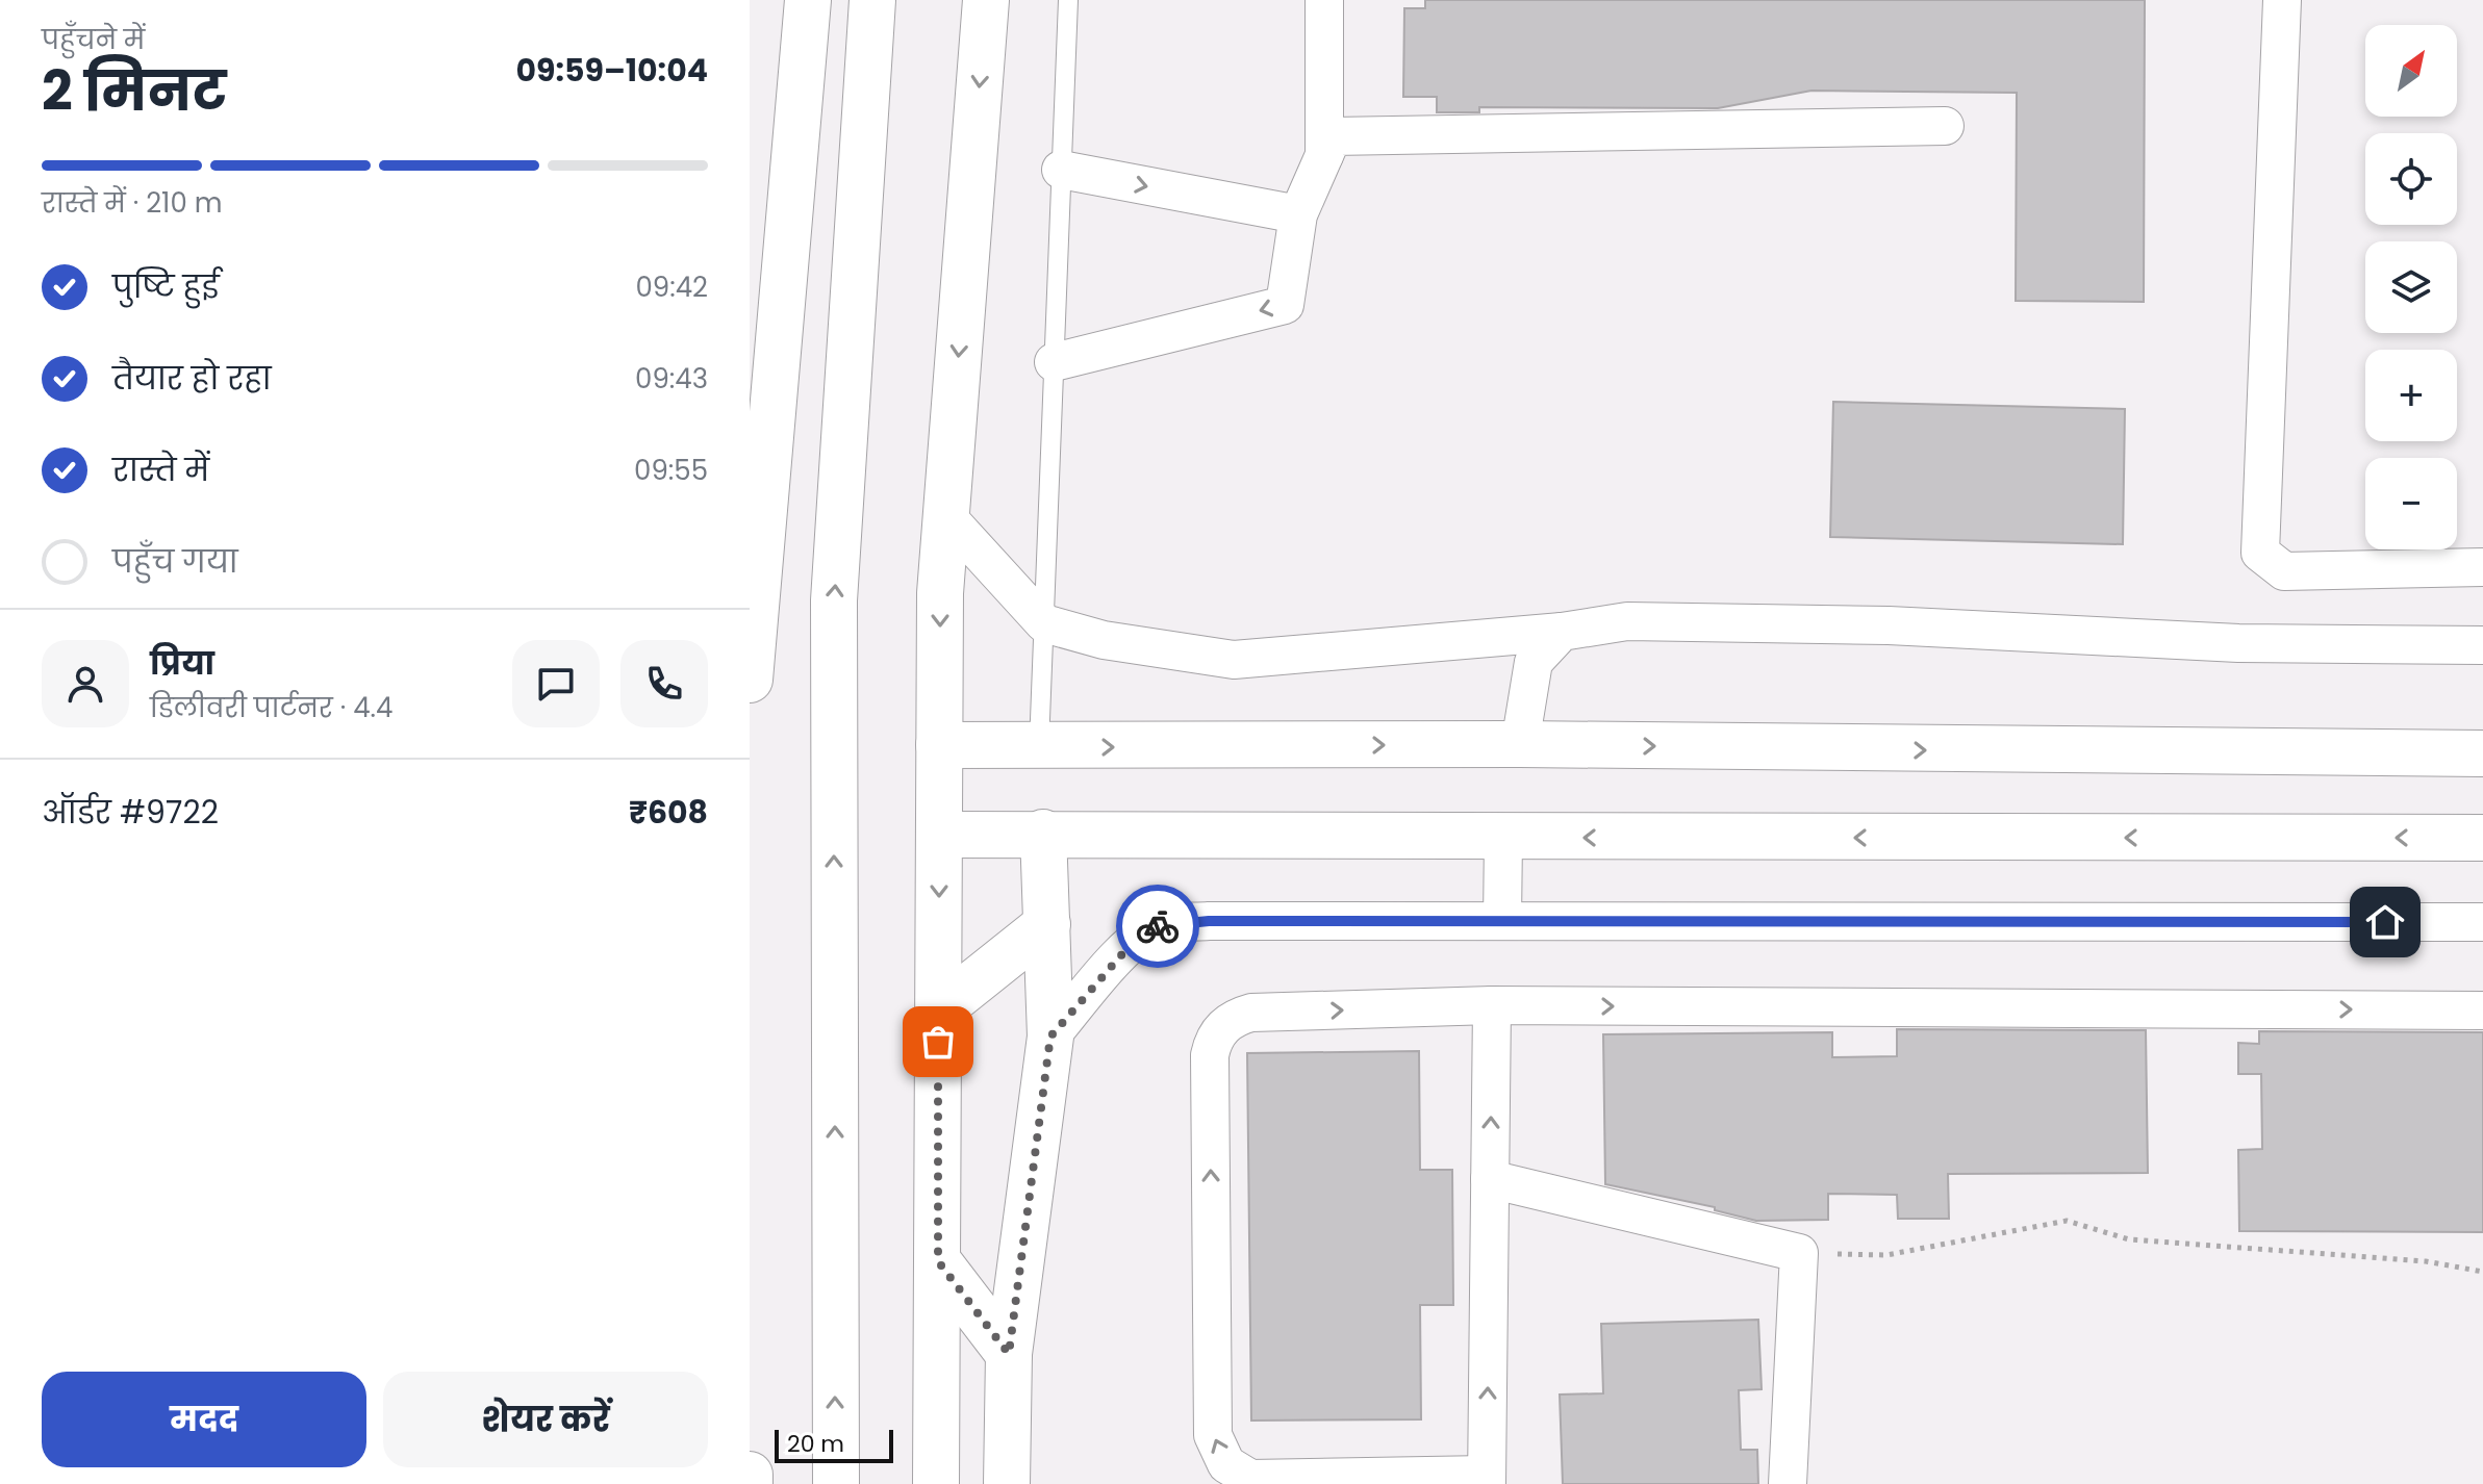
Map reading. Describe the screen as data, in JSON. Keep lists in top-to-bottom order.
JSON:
{
  "scale_bar": "20 m",
  "north": "top right",
  "page": {
    "heading": ["2 मिनट", "पहुँचने में", "09:59–10:04"],
    "panel": [
      "प्रिया",
      "डिलीवरी पार्टनर · 4.4",
      "ऑर्डर #9722",
      "₹608"
    ],
    "map_buttons": ["+", "−"],
    "bar": "रास्ते में · 210 m",
    "list": [
      ["पुष्टि हुई", "09:42"],
      ["तैयार हो रहा", "09:43"],
      ["रास्ते में", "09:55"],
      "पहुँच गया"
    ],
    "buttons": ["मदद", "शेयर करें"],
    "scale": "20 m"
  }
}
